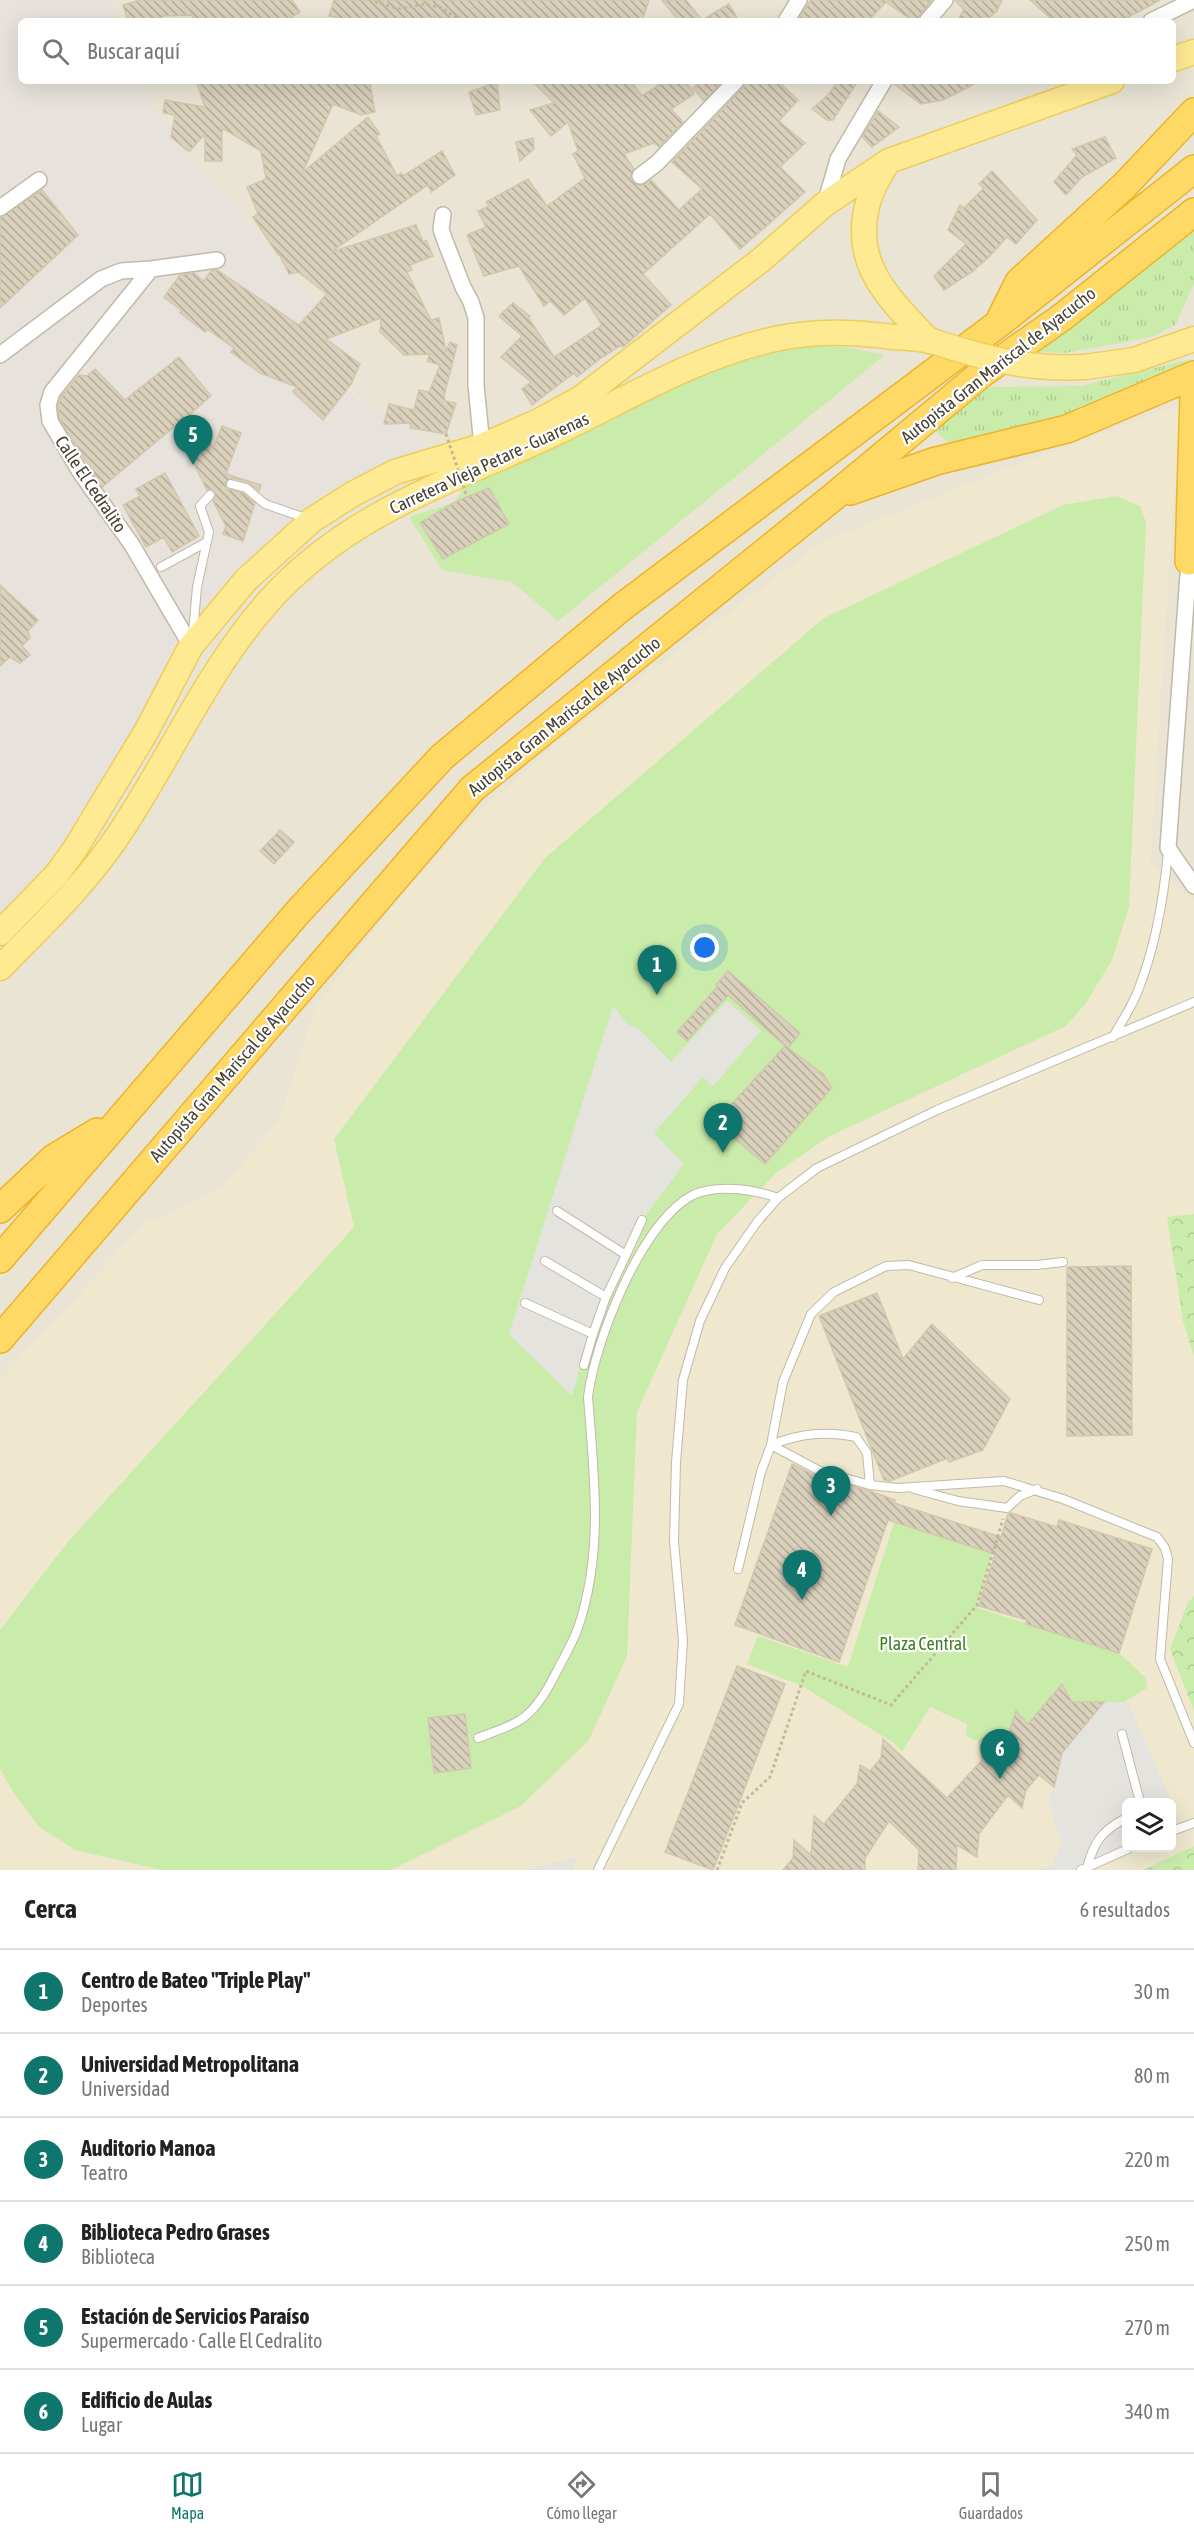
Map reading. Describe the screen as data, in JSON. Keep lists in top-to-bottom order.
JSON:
{
  "streets": {
    "highway": ["Autopista Gran Mariscal de Ayacucho"],
    "main road": ["Carretera Vieja Petare - Guarenas"],
    "street": ["Calle El Cedralito"]
  },
  "parks": ["Plaza Central"],
  "page": {
    "search": "Buscar aquí",
    "pins": [
      "5",
      "1",
      "2",
      "3",
      "4",
      "6"
    ],
    "heading": ["Cerca", "6 resultados"],
    "list": [
      {
        "mark": "1",
        "name": "Centro de Bateo \"Triple Play\"",
        "note": "Deportes",
        "value": "30 m"
      },
      {
        "mark": "2",
        "name": "Universidad Metropolitana",
        "note": "Universidad",
        "value": "80 m"
      },
      {
        "mark": "3",
        "name": "Auditorio Manoa",
        "note": "Teatro",
        "value": "220 m"
      },
      {
        "mark": "4",
        "name": "Biblioteca Pedro Grases",
        "note": "Biblioteca",
        "value": "250 m"
      },
      {
        "mark": "5",
        "name": "Estación de Servicios Paraíso",
        "note": "Supermercado · Calle El Cedralito",
        "value": "270 m"
      },
      {
        "mark": "6",
        "name": "Edificio de Aulas",
        "note": "Lugar",
        "value": "340 m"
      }
    ],
    "nav": ["Mapa", "Cómo llegar", "Guardados"]
  }
}
